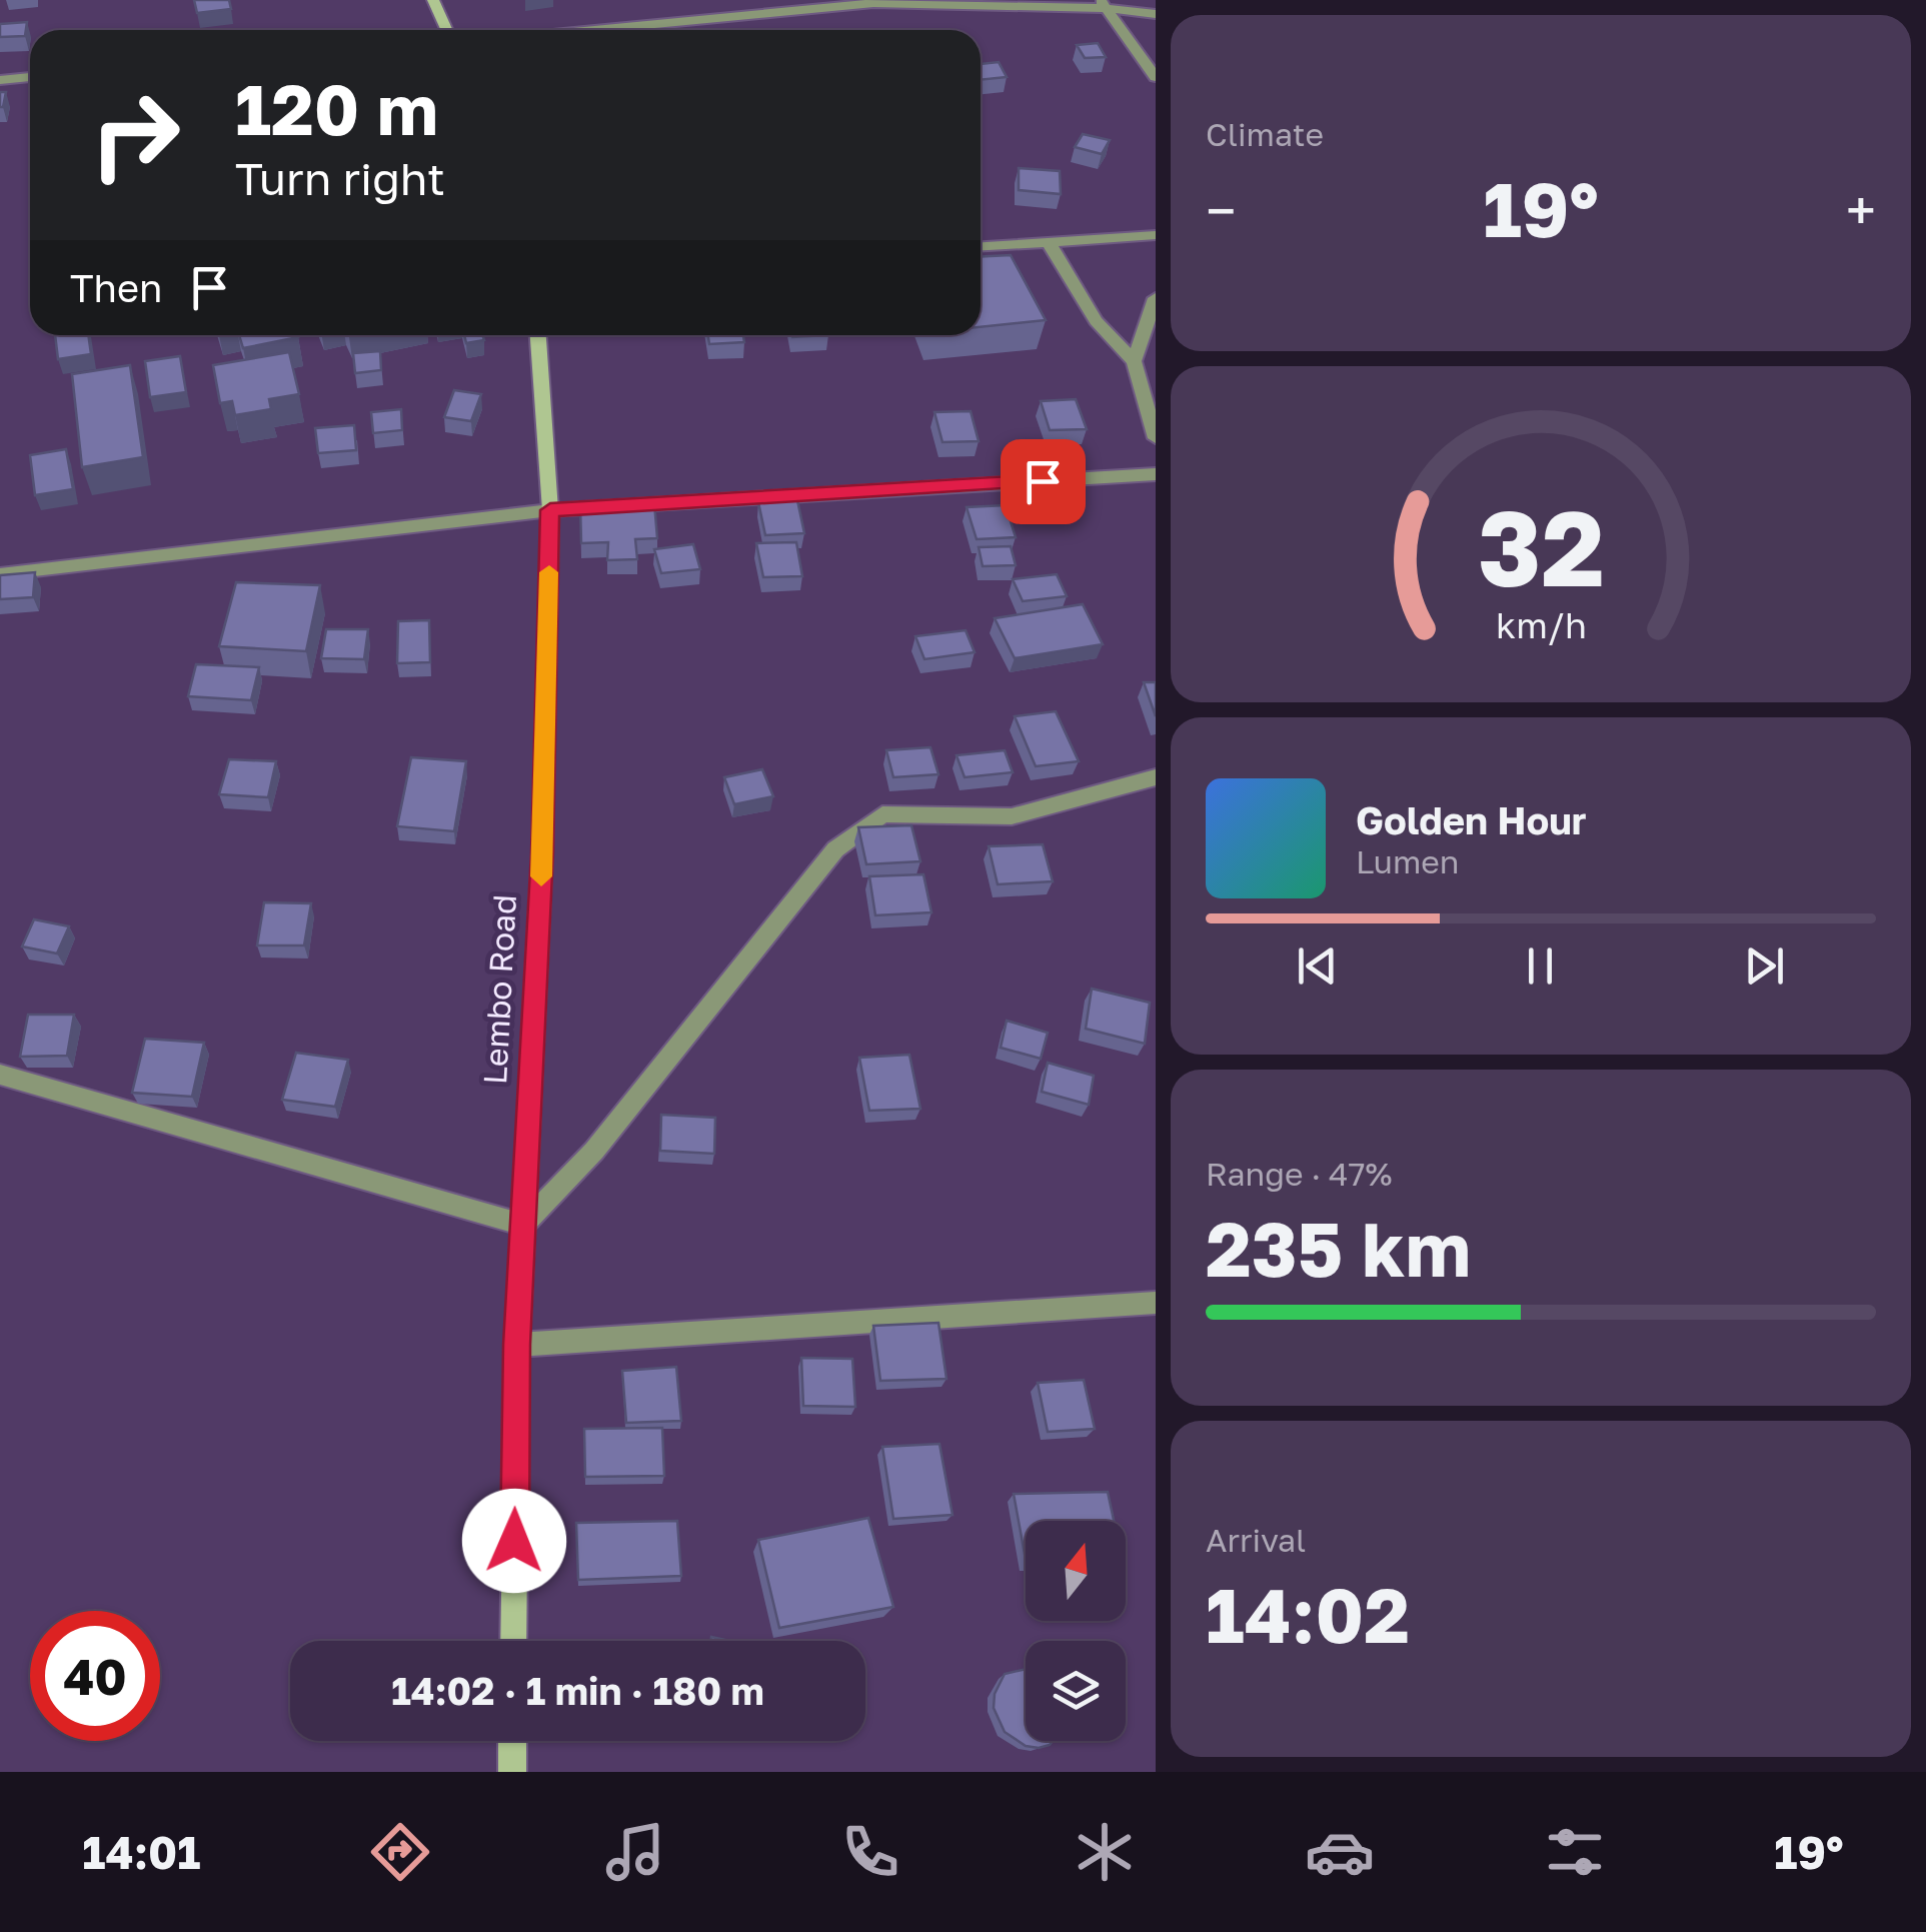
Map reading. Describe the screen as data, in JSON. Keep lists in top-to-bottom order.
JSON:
{
  "streets": {
    "street": ["Lembo Road"]
  },
  "north": "top",
  "page": {
    "tile": [
      "Climate",
      ["Range · 47%", "235 km"],
      ["Arrival", "14:02"]
    ],
    "turn": ["120 m", "Turn right"],
    "heat": ["−", "19°", "+"],
    "then": "Then",
    "song": ["Golden Hour", "Lumen"],
    "limit": "40",
    "trip": "14:02 · 1 min · 180 m",
    "tabs": ["14:01", "19°"],
    "gauge": ["32", "km/h"]
  }
}
